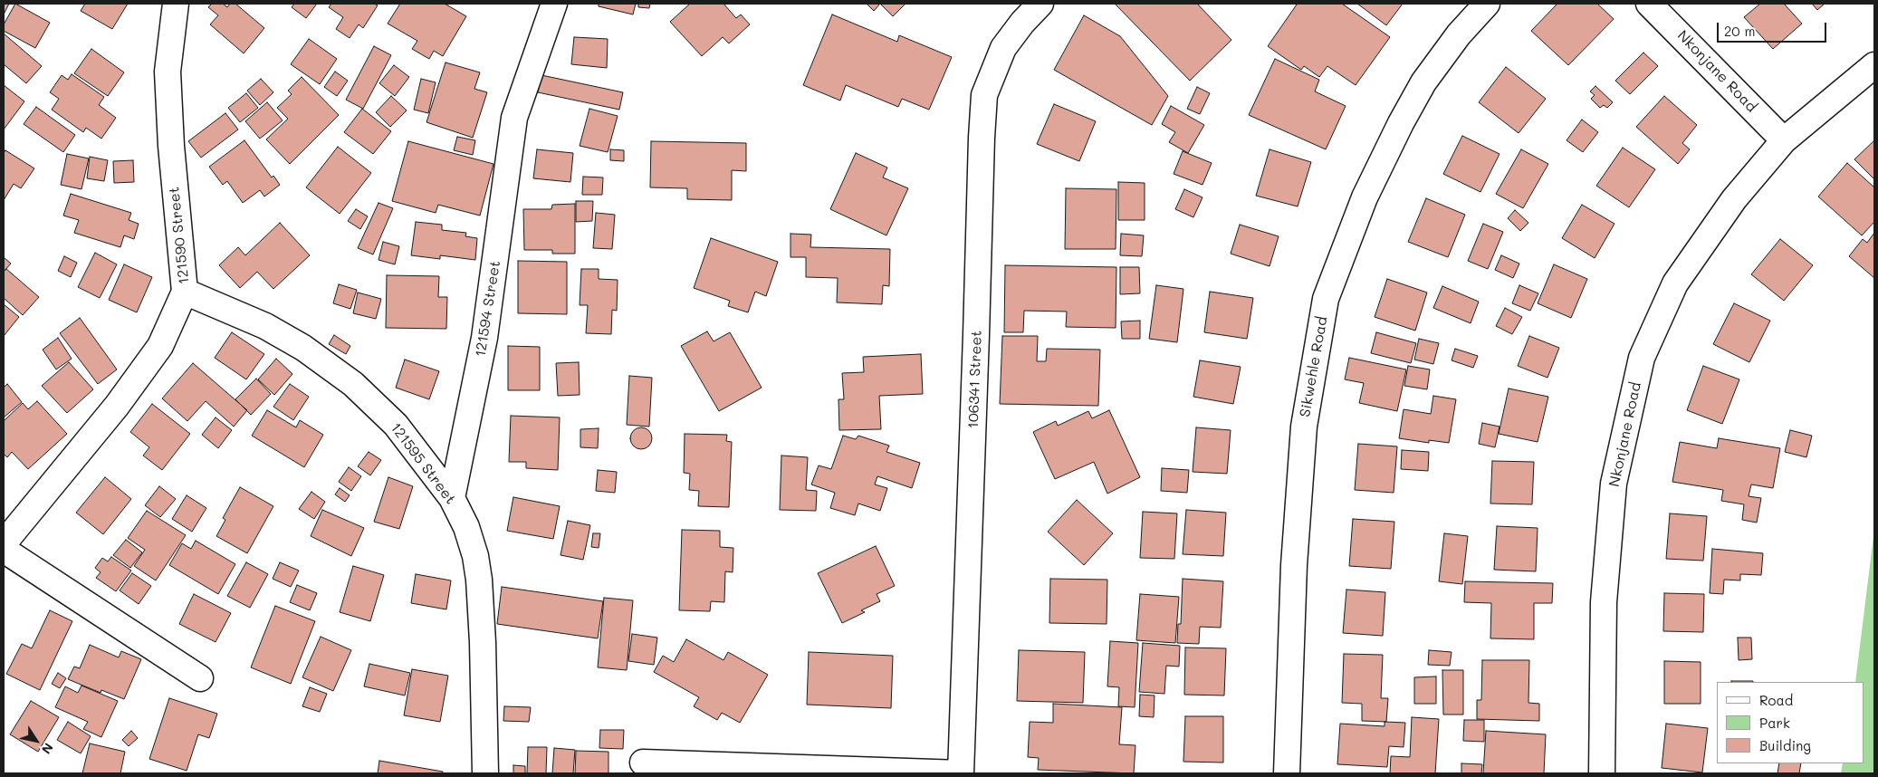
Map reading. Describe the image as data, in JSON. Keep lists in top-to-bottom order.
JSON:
{
  "streets": {
    "street": [
      "Nkonjane Road",
      "121590 Street",
      "121594 Street",
      "Sikwehle Road",
      "106341 Street",
      "121595 Street"
    ]
  },
  "crossings": [
    ["121590 Street", "121595 Street"],
    ["121594 Street", "121595 Street"]
  ],
  "legend": ["Road", "Park", "Building"],
  "scale_bar": "20 m",
  "north": "bottom right"
}
